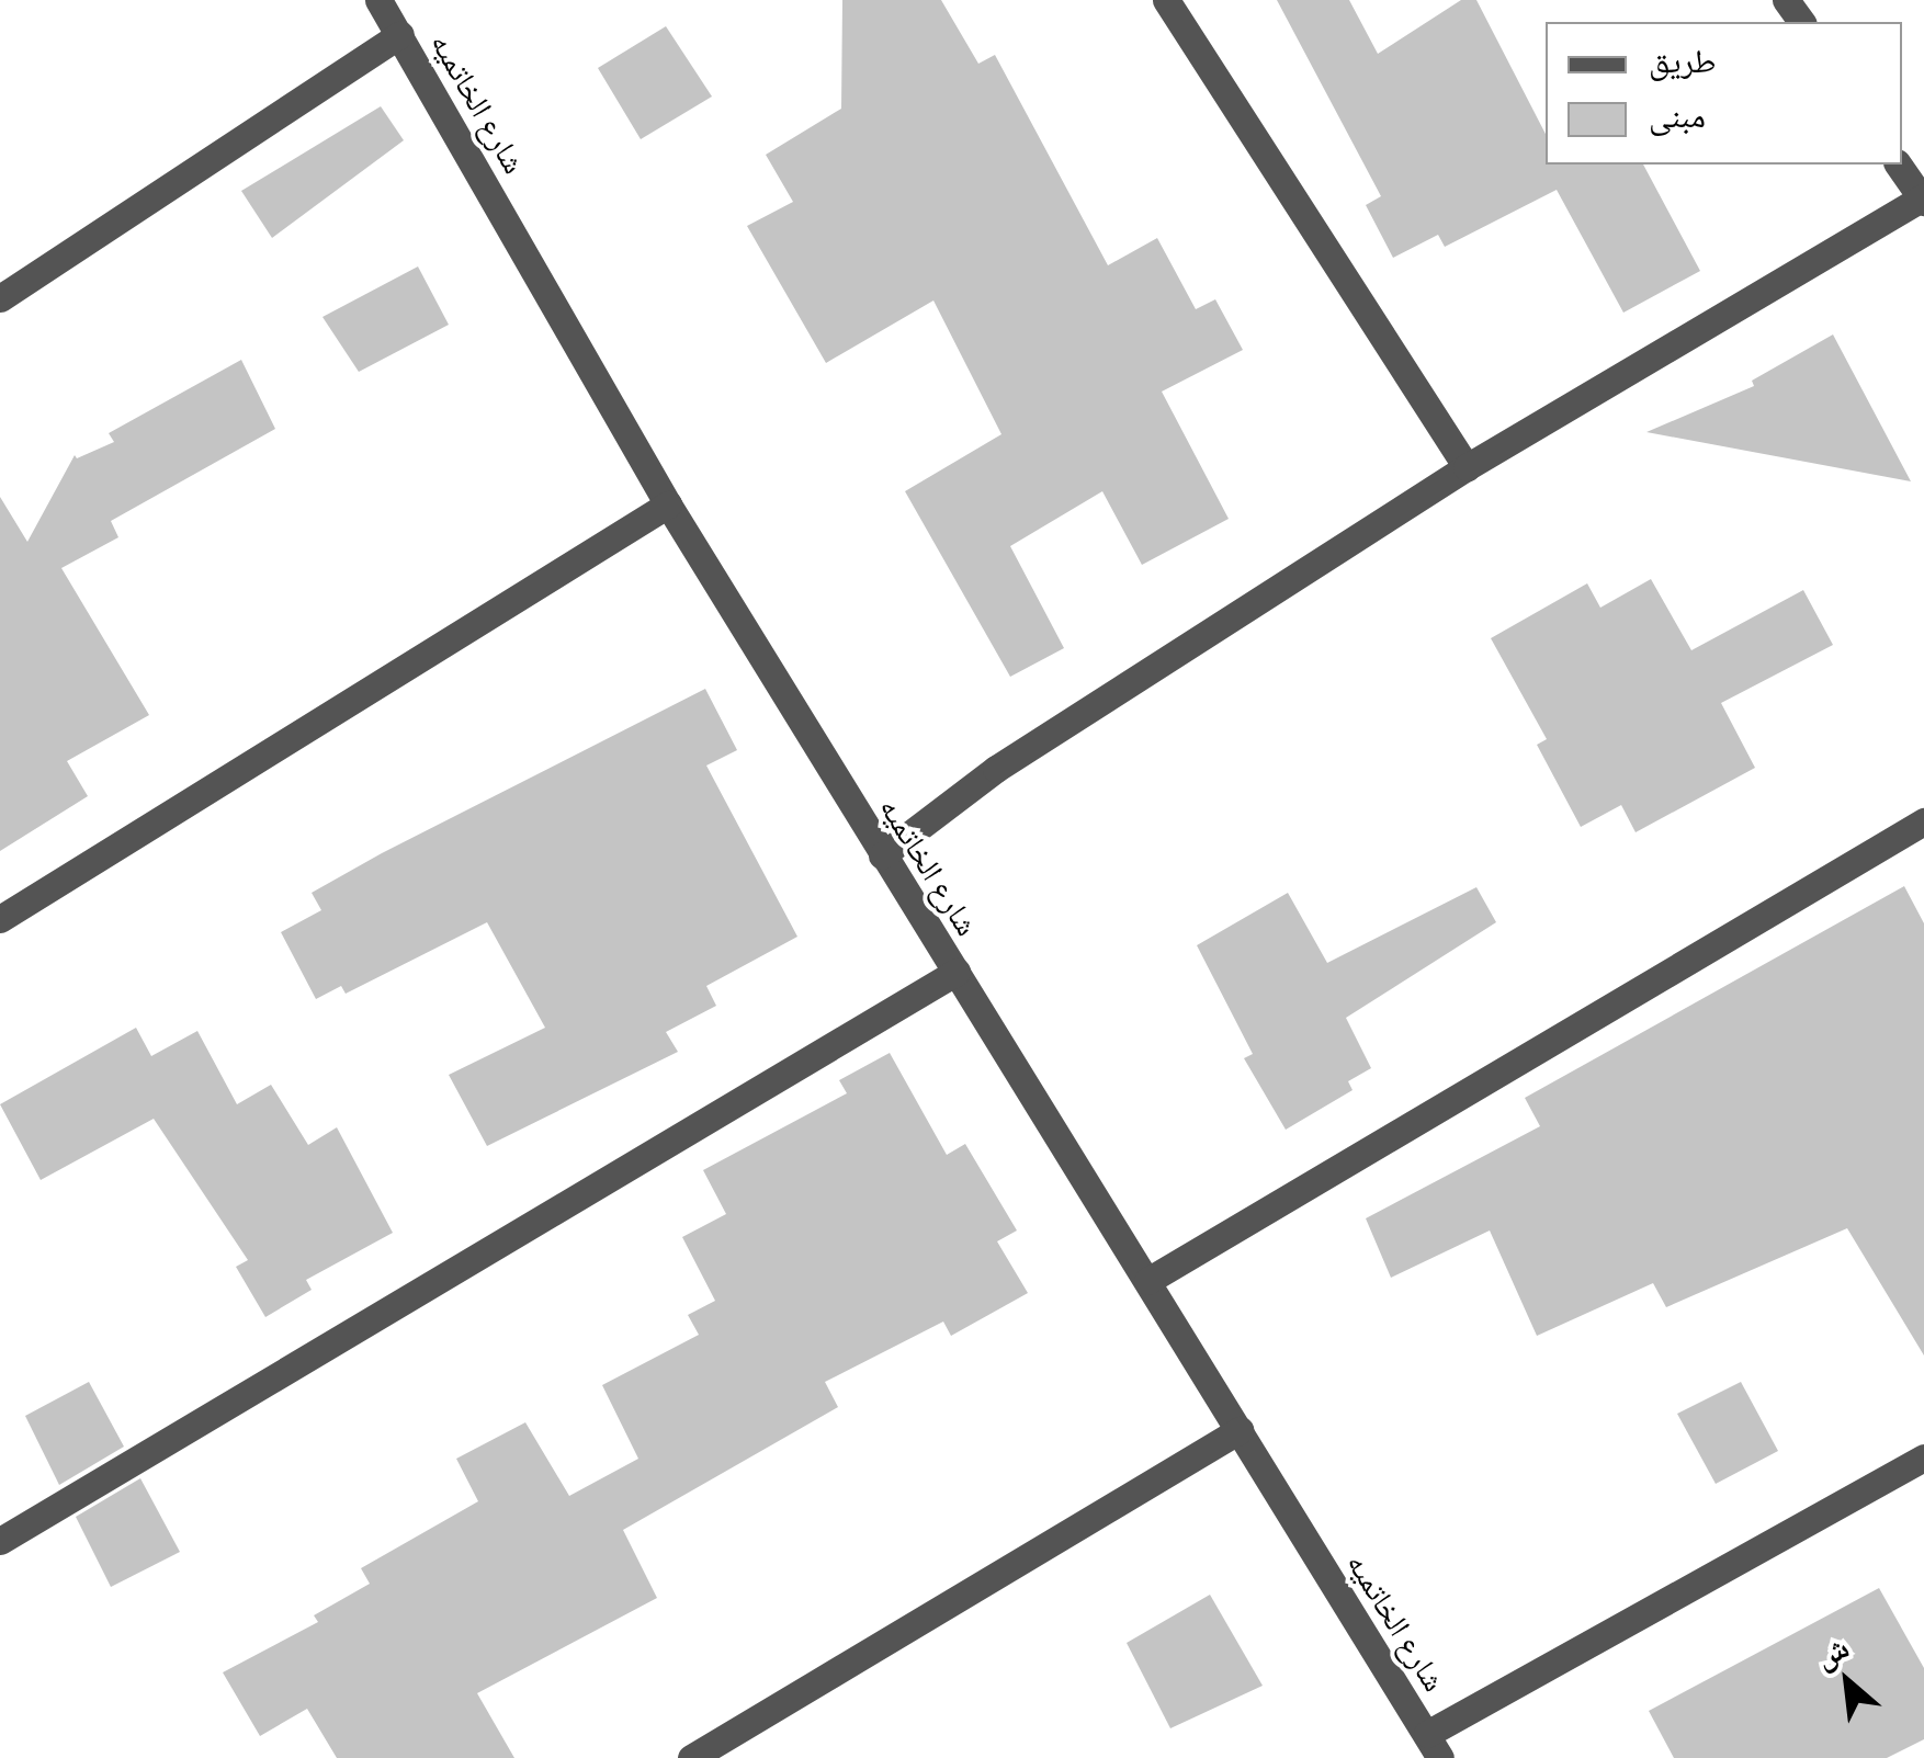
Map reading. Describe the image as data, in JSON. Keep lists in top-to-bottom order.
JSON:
{
  "streets": {
    "street": ["شارع الخاتميه"]
  },
  "legend": ["طريق", "مبنى"],
  "north": "top left"
}
